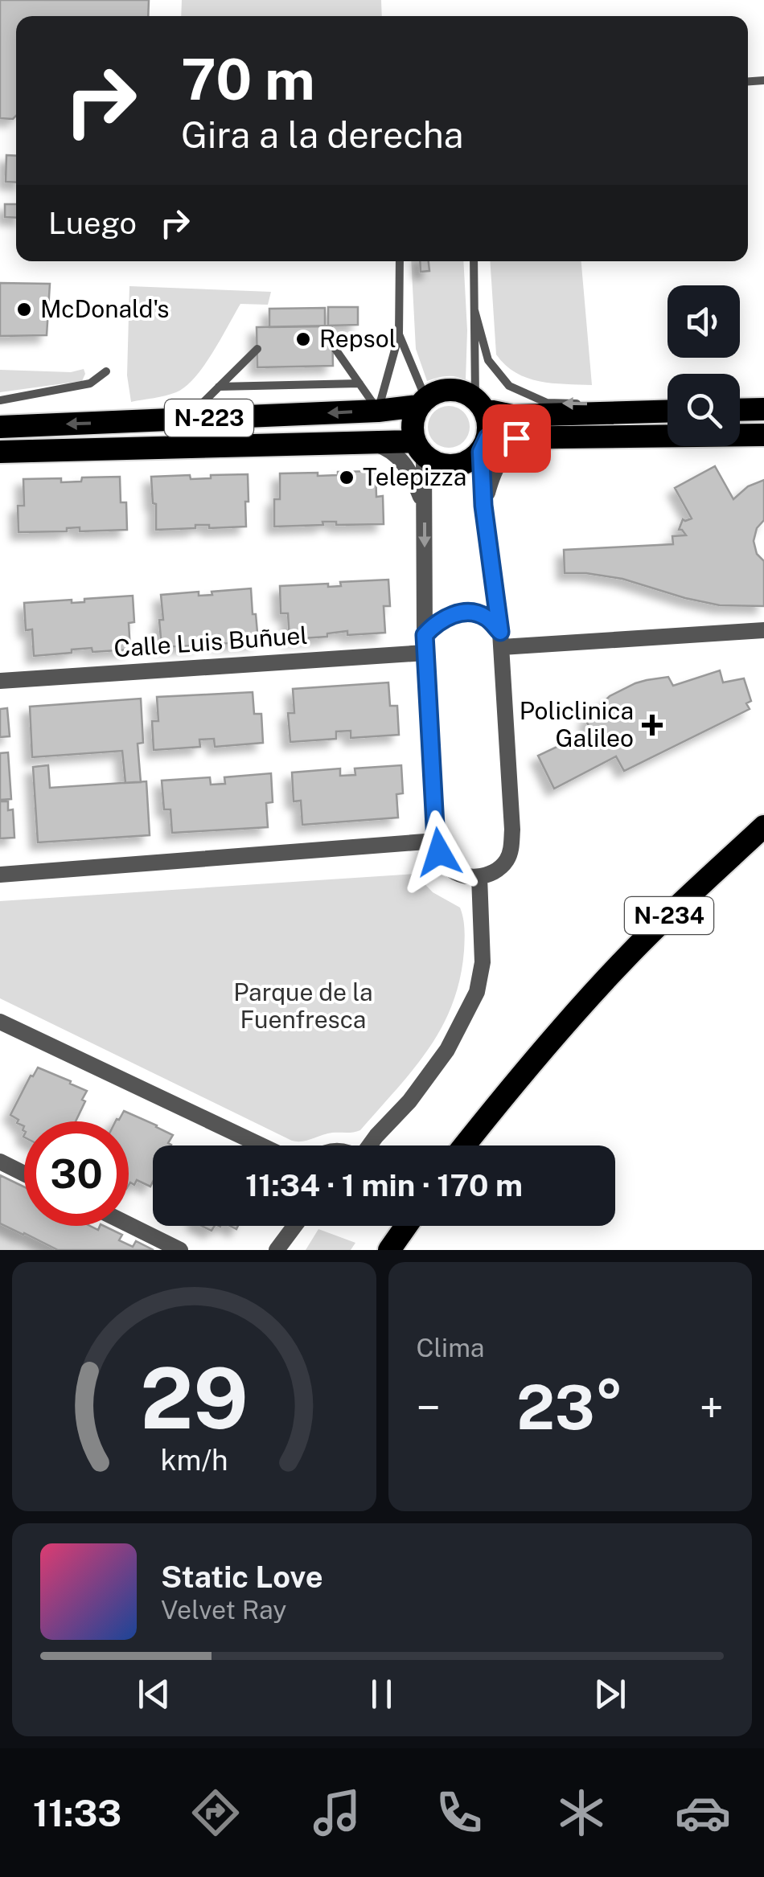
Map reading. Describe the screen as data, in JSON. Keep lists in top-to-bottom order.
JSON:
{
  "streets": {
    "highway": ["N-223", "N-234"],
    "street": ["Calle Luis Buñuel"]
  },
  "parks": ["Parque de la Fuenfresca"],
  "places": {
    "other": ["McDonald's", "Repsol", "Telepizza"],
    "health": ["Policlinica Galileo"]
  },
  "page": {
    "turn": ["70 m", "Gira a la derecha"],
    "then": "Luego",
    "limit": "30",
    "trip": "11:34 · 1 min · 170 m",
    "tile": "Clima",
    "heat": ["−", "23°", "+"],
    "song": ["Static Love", "Velvet Ray"],
    "tabs": "11:33",
    "gauge": ["29", "km/h"]
  }
}
